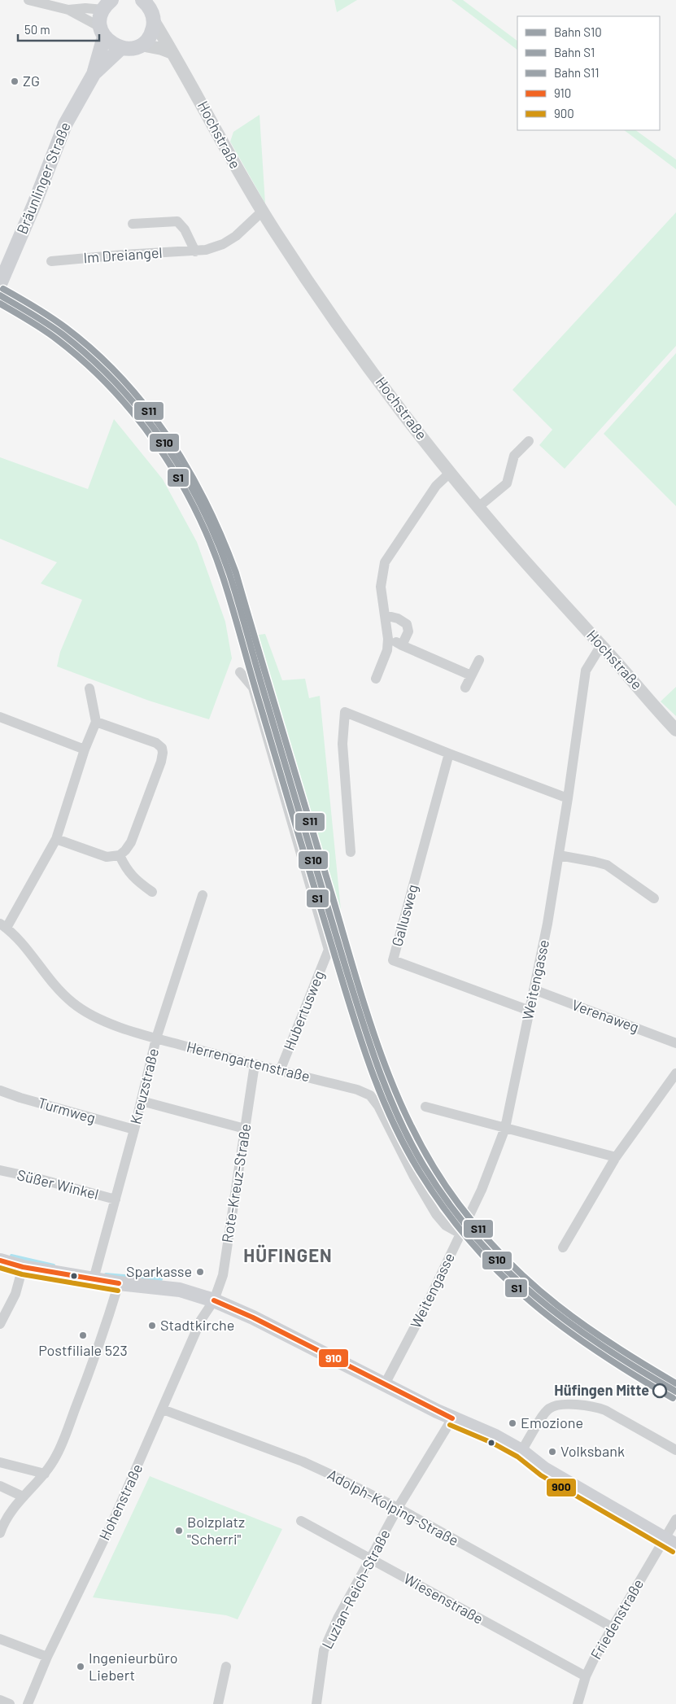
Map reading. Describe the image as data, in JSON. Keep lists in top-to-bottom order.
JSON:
{
  "streets": {
    "main road": ["Bräunlinger Straße"],
    "street": [
      "Hochstraße",
      "Im Dreiangel",
      "Gallusweg",
      "Weitengasse",
      "Hubertusweg",
      "Verenaweg",
      "Herrengartenstraße",
      "Kreuzstraße",
      "Turmweg",
      "Rote-Kreuz-Straße",
      "Süßer Winkel",
      "Hohenstraße",
      "Adolph-Kolping-Straße",
      "Luzian-Reich-Straße",
      "Wiesenstraße",
      "Friedenstraße"
    ]
  },
  "crossings": [
    ["Hochstraße", "Im Dreiangel"],
    ["Hochstraße", "Weitengasse"],
    ["Gallusweg", "Weitengasse"],
    ["Weitengasse", "Verenaweg"],
    ["Weitengasse", "Herrengartenstraße"],
    ["Hubertusweg", "Herrengartenstraße"],
    ["Herrengartenstraße", "Kreuzstraße"],
    ["Herrengartenstraße", "Rote-Kreuz-Straße"],
    ["Kreuzstraße", "Turmweg"],
    ["Kreuzstraße", "Süßer Winkel"],
    ["Rote-Kreuz-Straße", "Hohenstraße"],
    ["Hohenstraße", "Adolph-Kolping-Straße"],
    ["Adolph-Kolping-Straße", "Luzian-Reich-Straße"],
    ["Adolph-Kolping-Straße", "Friedenstraße"],
    ["Luzian-Reich-Straße", "Wiesenstraße"],
    ["Wiesenstraße", "Friedenstraße"]
  ],
  "districts": ["HÜFINGEN"],
  "places": [
    "ZG",
    "Sparkasse",
    "Stadtkirche",
    "Postfiliale 523",
    "Hüfingen Mitte",
    "Emozione",
    "Volksbank",
    "Bolzplatz \"Scherri\"",
    "Ingenieurbüro Liebert"
  ],
  "lines": [
    "rail line S11",
    "rail line S10",
    "rail line S1",
    "transit line 910",
    "transit line 900"
  ],
  "legend": [
    "Bahn S10",
    "Bahn S1",
    "Bahn S11",
    "910",
    "900"
  ],
  "scale_bar": "50 m"
}
